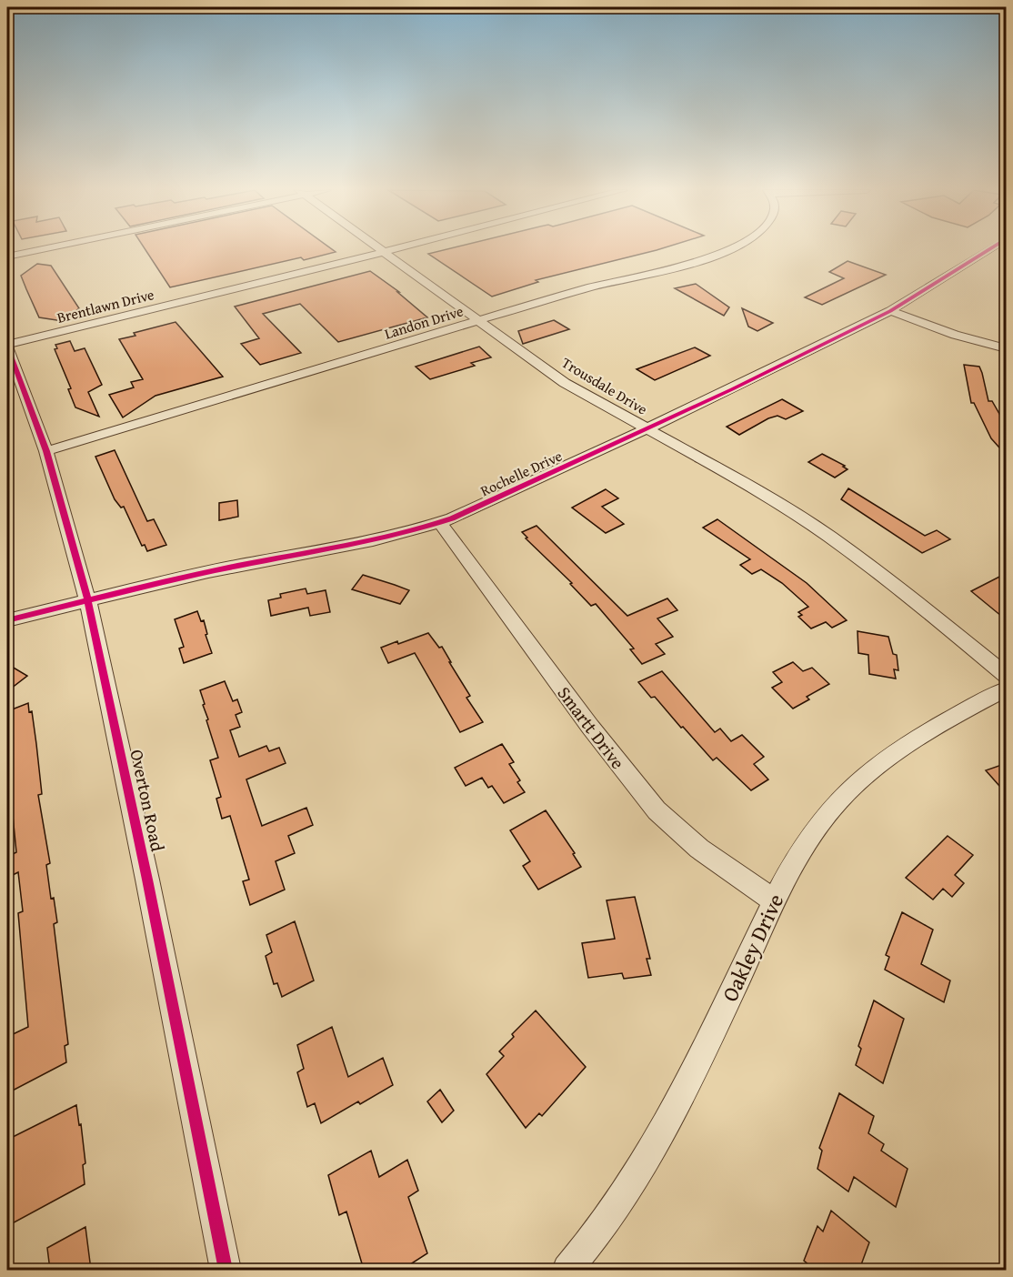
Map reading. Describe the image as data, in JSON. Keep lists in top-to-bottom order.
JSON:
{
  "streets": {
    "street": [
      "Brentlawn Drive",
      "Landon Drive",
      "Trousdale Drive",
      "Rochelle Drive",
      "Smartt Drive",
      "Overton Road",
      "Oakley Drive"
    ]
  },
  "crossings": [
    ["Brentlawn Drive", "Trousdale Drive"],
    ["Brentlawn Drive", "Overton Road"],
    ["Landon Drive", "Trousdale Drive"],
    ["Landon Drive", "Overton Road"],
    ["Trousdale Drive", "Rochelle Drive"],
    ["Rochelle Drive", "Smartt Drive"],
    ["Rochelle Drive", "Overton Road"],
    ["Smartt Drive", "Oakley Drive"]
  ]
}
